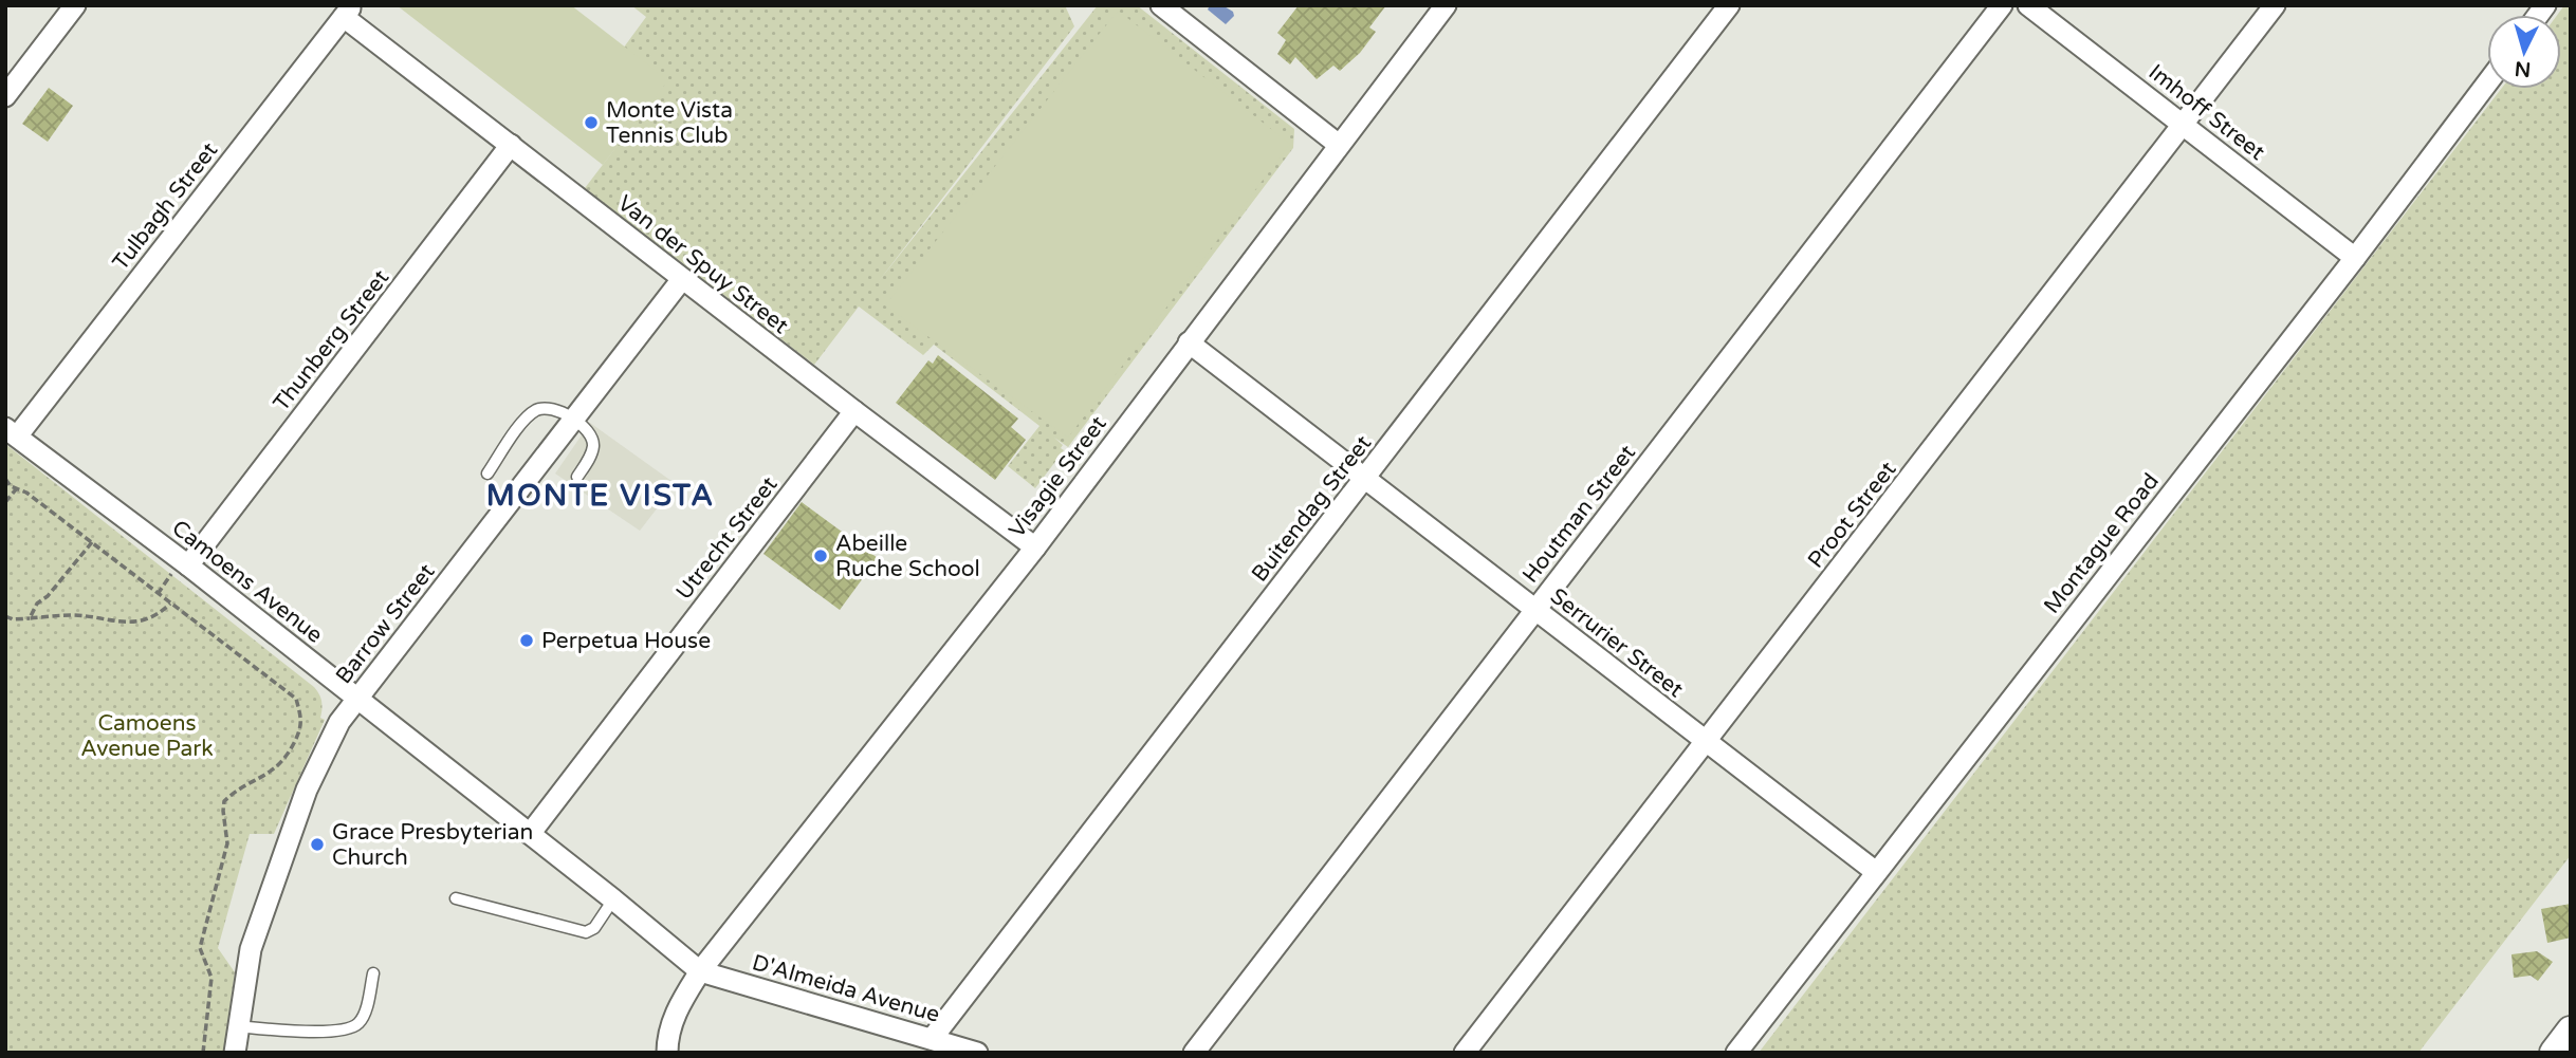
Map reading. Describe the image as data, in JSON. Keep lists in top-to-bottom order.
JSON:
{
  "streets": {
    "street": [
      "Imhoff Street",
      "Tulbagh Street",
      "Van der Spuy Street",
      "Thunberg Street",
      "Visagie Street",
      "Buitendag Street",
      "Houtman Street",
      "Proot Street",
      "Utrecht Street",
      "Montague Road",
      "Camoens Avenue",
      "Barrow Street",
      "Serrurier Street",
      "D'Almeida Avenue"
    ]
  },
  "crossings": [
    ["Imhoff Street", "Proot Street"],
    ["Imhoff Street", "Montague Road"],
    ["Tulbagh Street", "Van der Spuy Street"],
    ["Tulbagh Street", "Camoens Avenue"],
    ["Van der Spuy Street", "Thunberg Street"],
    ["Van der Spuy Street", "Visagie Street"],
    ["Van der Spuy Street", "Utrecht Street"],
    ["Van der Spuy Street", "Barrow Street"],
    ["Thunberg Street", "Camoens Avenue"],
    ["Visagie Street", "Camoens Avenue"],
    ["Visagie Street", "Serrurier Street"],
    ["Visagie Street", "D'Almeida Avenue"],
    ["Buitendag Street", "Serrurier Street"],
    ["Buitendag Street", "D'Almeida Avenue"],
    ["Houtman Street", "Serrurier Street"],
    ["Proot Street", "Serrurier Street"],
    ["Utrecht Street", "Camoens Avenue"],
    ["Montague Road", "Serrurier Street"],
    ["Camoens Avenue", "Barrow Street"],
    ["Camoens Avenue", "D'Almeida Avenue"]
  ],
  "districts": ["MONTE VISTA"],
  "parks": ["Camoens Avenue Park"],
  "places": [
    "Monte Vista Tennis Club",
    "Abeille Ruche School",
    "Perpetua House",
    "Grace Presbyterian Church"
  ],
  "north": "bottom"
}
